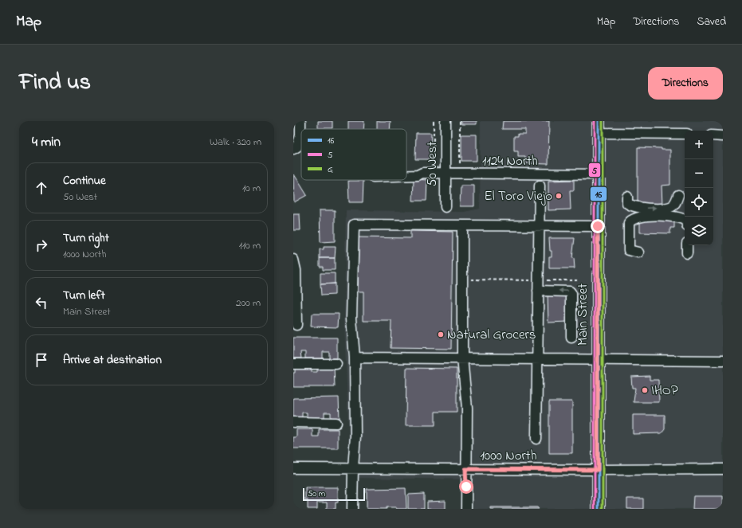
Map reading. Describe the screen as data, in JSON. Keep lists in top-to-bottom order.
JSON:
{
  "streets": {
    "main road": ["Main Street"],
    "street": ["1124 North", "50 West", "1000 North"]
  },
  "crossings": [
    ["1124 North", "50 West"],
    ["1124 North", "Main Street"],
    ["Main Street", "1000 North"]
  ],
  "places": ["El Toro Viejo", "Natural Grocers", "IHOP"],
  "lines": ["transit line 16", "transit line 5", "transit line G"],
  "legend": ["16", "5", "G"],
  "scale_bar": "50 m",
  "page": {
    "header": "Map",
    "nav": ["Map", "Directions", "Saved"],
    "title": "Find us",
    "buttons": "Directions",
    "heading": ["4 min", "Walk · 320 m"],
    "map_buttons": ["+", "−"],
    "list": [
      ["Continue", "50 West", "10 m"],
      ["Turn right", "1000 North", "110 m"],
      ["Turn left", "Main Street", "200 m"],
      "Arrive at destination"
    ],
    "scale": "50 m"
  }
}
